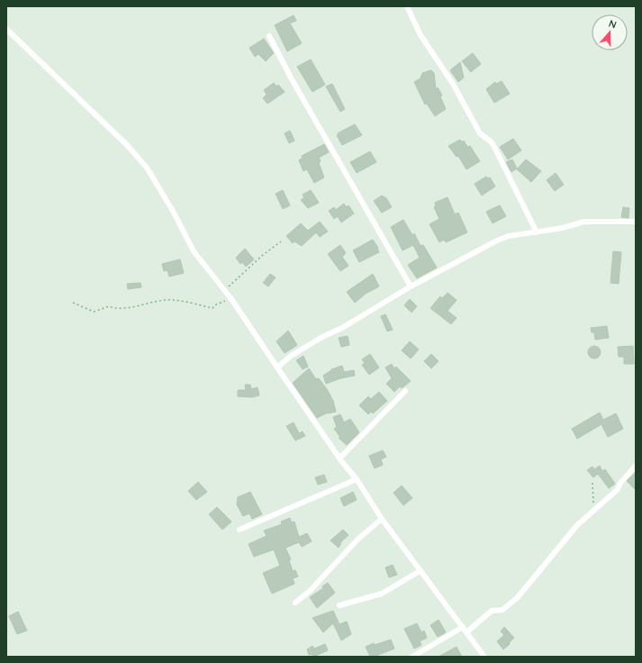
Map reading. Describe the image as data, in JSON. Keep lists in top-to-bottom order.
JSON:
{
  "north": "top"
}
